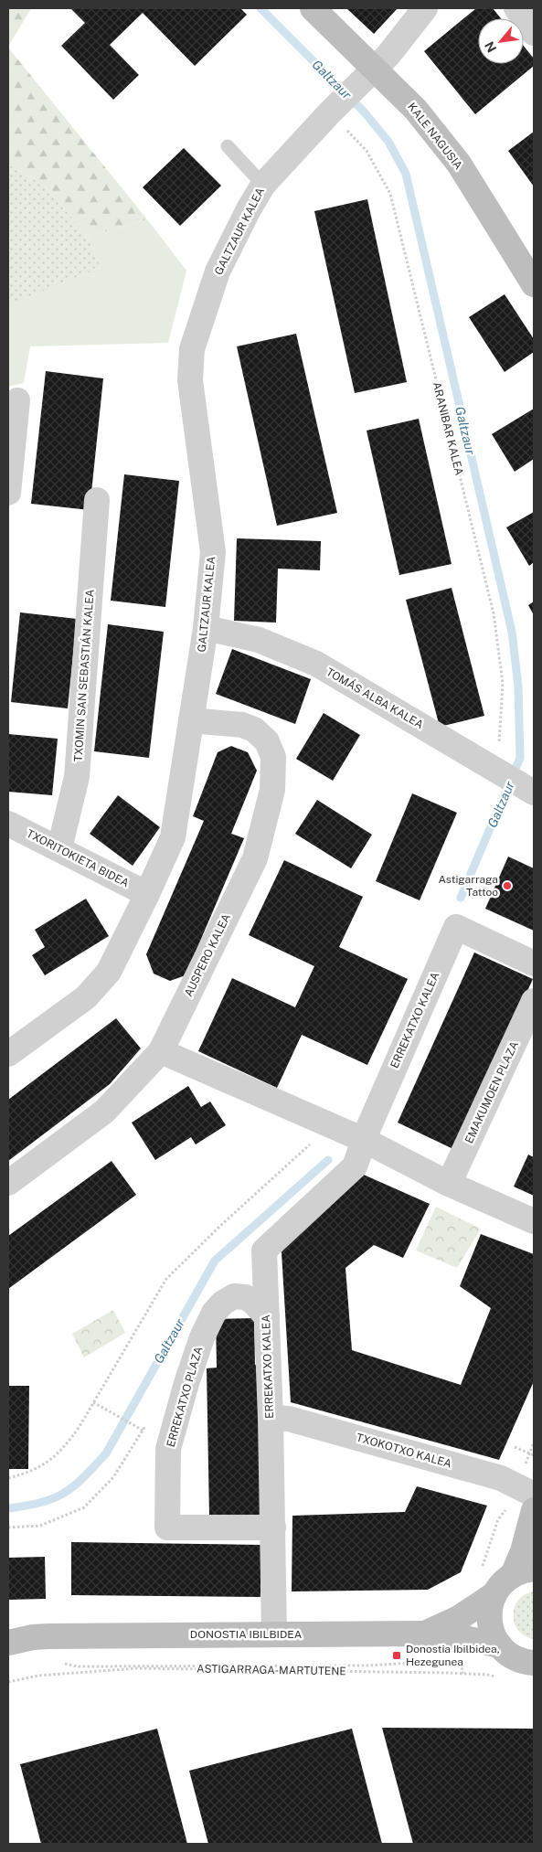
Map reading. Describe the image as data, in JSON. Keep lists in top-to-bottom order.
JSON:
{
  "streets": {
    "main road": ["KALE NAGUSIA", "DONOSTIA IBILBIDEA"],
    "street": [
      "GALTZAUR KALEA",
      "TXOMIN SAN SEBASTIÁN KALEA",
      "TOMÁS ALBA KALEA",
      "TXORITOKIETA BIDEA",
      "AUSPERO KALEA",
      "ERREKATXO KALEA",
      "EMAKUMOEN PLAZA",
      "ERREKATXO PLAZA",
      "TXOKOTXO KALEA"
    ],
    "path": ["ARANIBAR KALEA", "ASTIGARRAGA-MARTUTENE"]
  },
  "crossings": [
    ["KALE NAGUSIA", "GALTZAUR KALEA"],
    ["GALTZAUR KALEA", "ARANIBAR KALEA"],
    ["GALTZAUR KALEA", "TOMÁS ALBA KALEA"],
    ["GALTZAUR KALEA", "TXORITOKIETA BIDEA"],
    ["GALTZAUR KALEA", "AUSPERO KALEA"],
    ["ARANIBAR KALEA", "TOMÁS ALBA KALEA"],
    ["TXOMIN SAN SEBASTIÁN KALEA", "TXORITOKIETA BIDEA"],
    ["ERREKATXO KALEA", "ERREKATXO PLAZA"],
    ["ERREKATXO KALEA", "TXOKOTXO KALEA"],
    ["ERREKATXO KALEA", "DONOSTIA IBILBIDEA"]
  ],
  "water": ["Galtzaur"],
  "places": {
    "other": ["Astigarraga Tattoo"],
    "transit": ["Donostia Ibilbidea, Hezegunea"]
  },
  "north": "bottom left"
}
